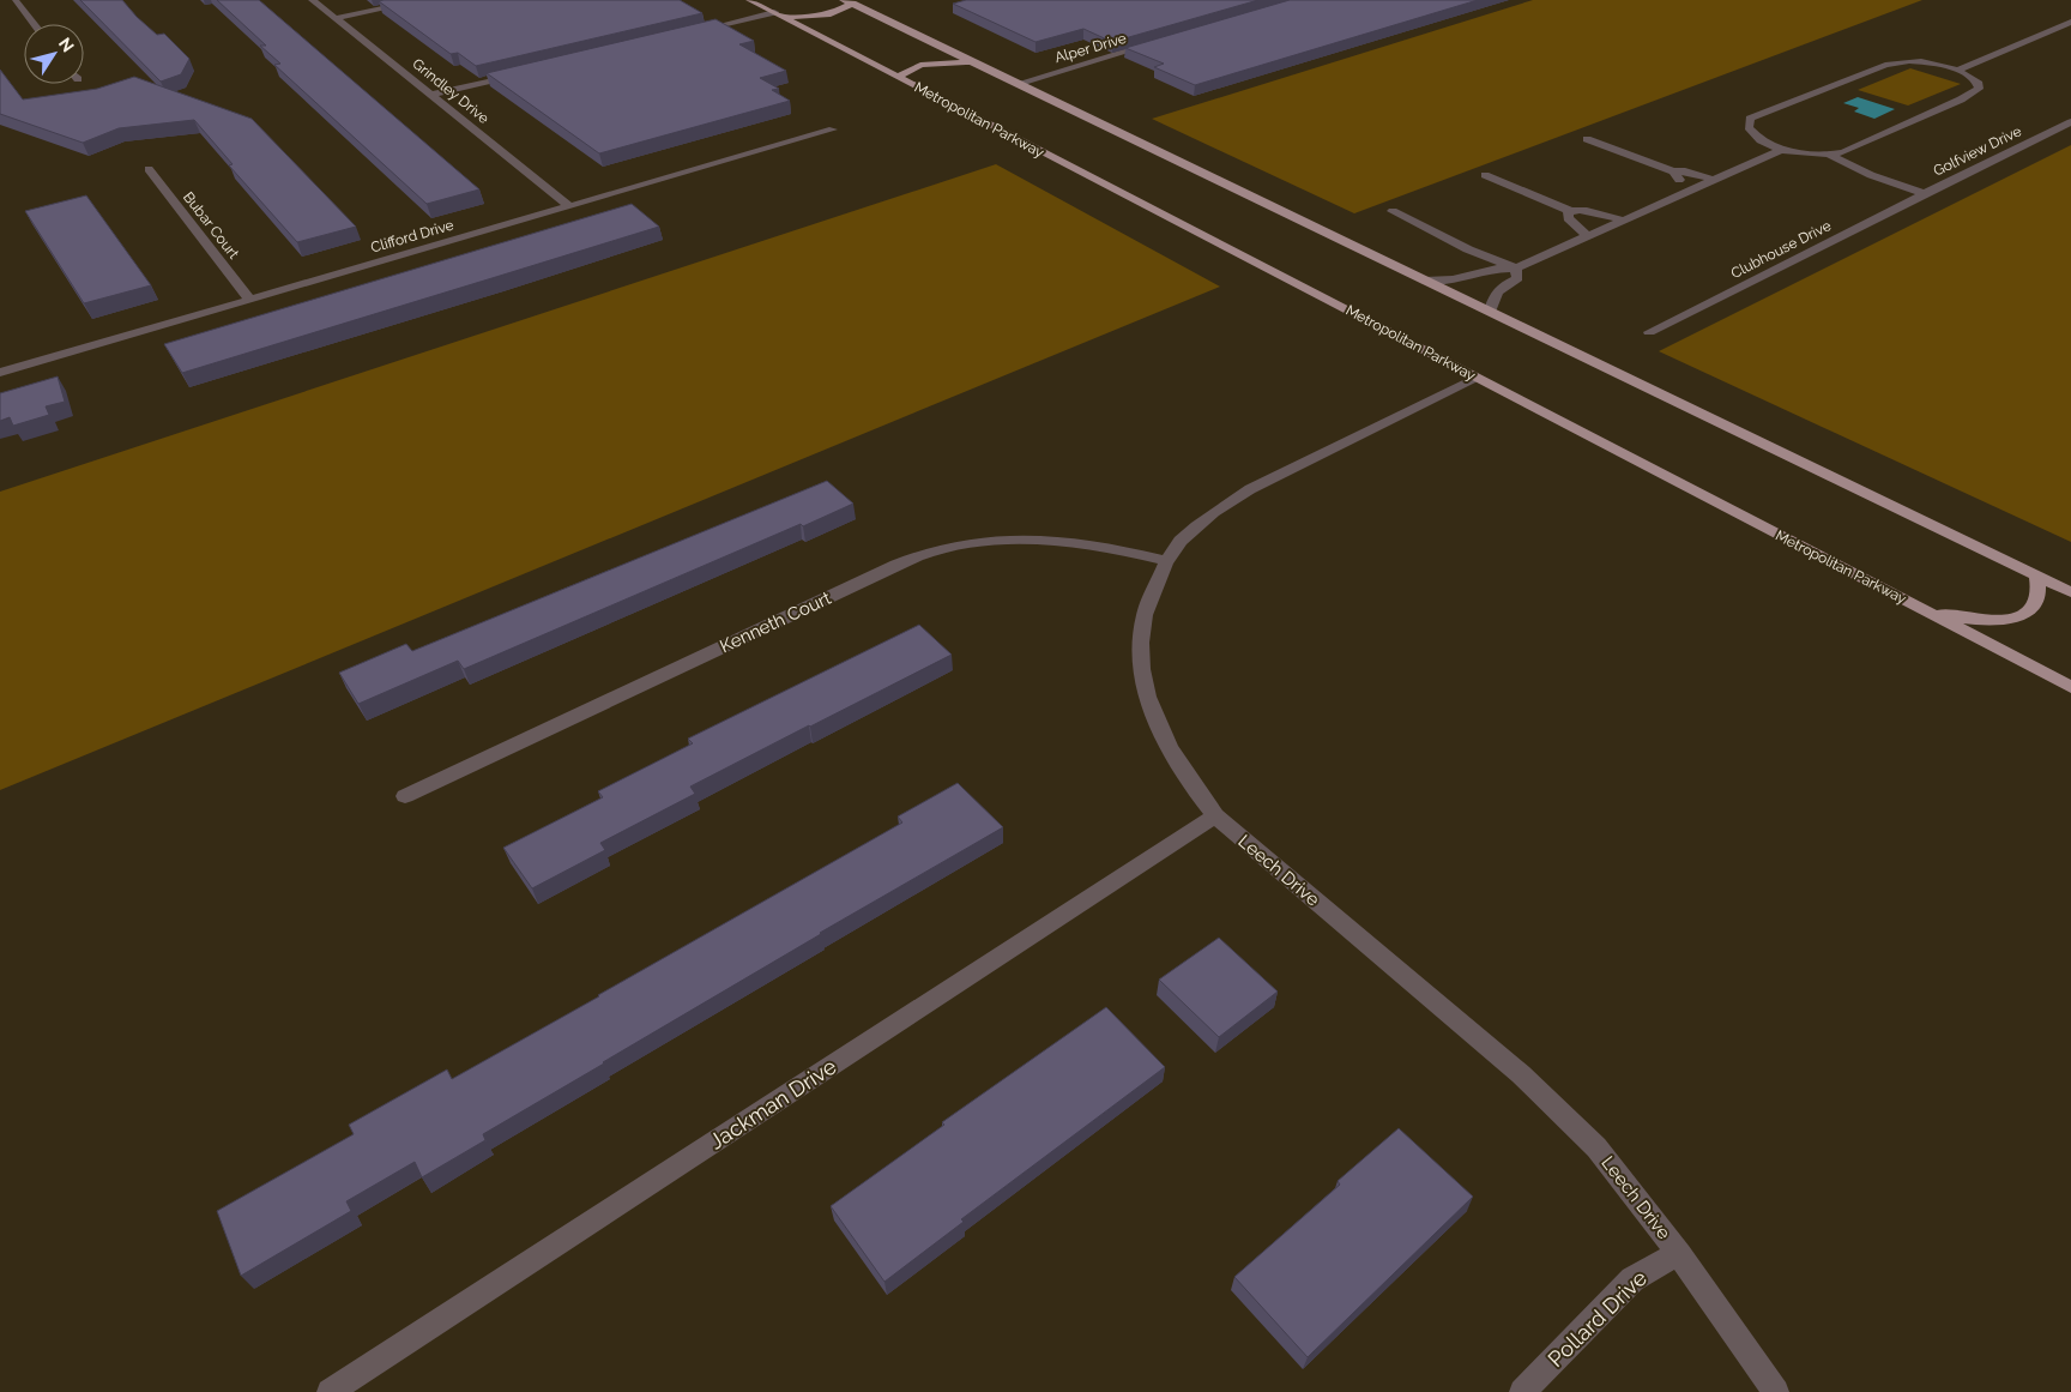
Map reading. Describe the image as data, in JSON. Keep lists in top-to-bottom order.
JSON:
{
  "streets": {
    "main road": ["Metropolitan Parkway"],
    "street": [
      "Alper Drive",
      "Grindley Drive",
      "Golfview Drive",
      "Bubar Court",
      "Clifford Drive",
      "Clubhouse Drive",
      "Kenneth Court",
      "Leech Drive",
      "Jackman Drive",
      "Pollard Drive"
    ]
  },
  "crossings": [
    ["Grindley Drive", "Clifford Drive"],
    ["Metropolitan Parkway", "Leech Drive"],
    ["Golfview Drive", "Clubhouse Drive"],
    ["Bubar Court", "Clifford Drive"],
    ["Kenneth Court", "Leech Drive"],
    ["Leech Drive", "Jackman Drive"],
    ["Leech Drive", "Pollard Drive"]
  ],
  "north": "top right"
}
